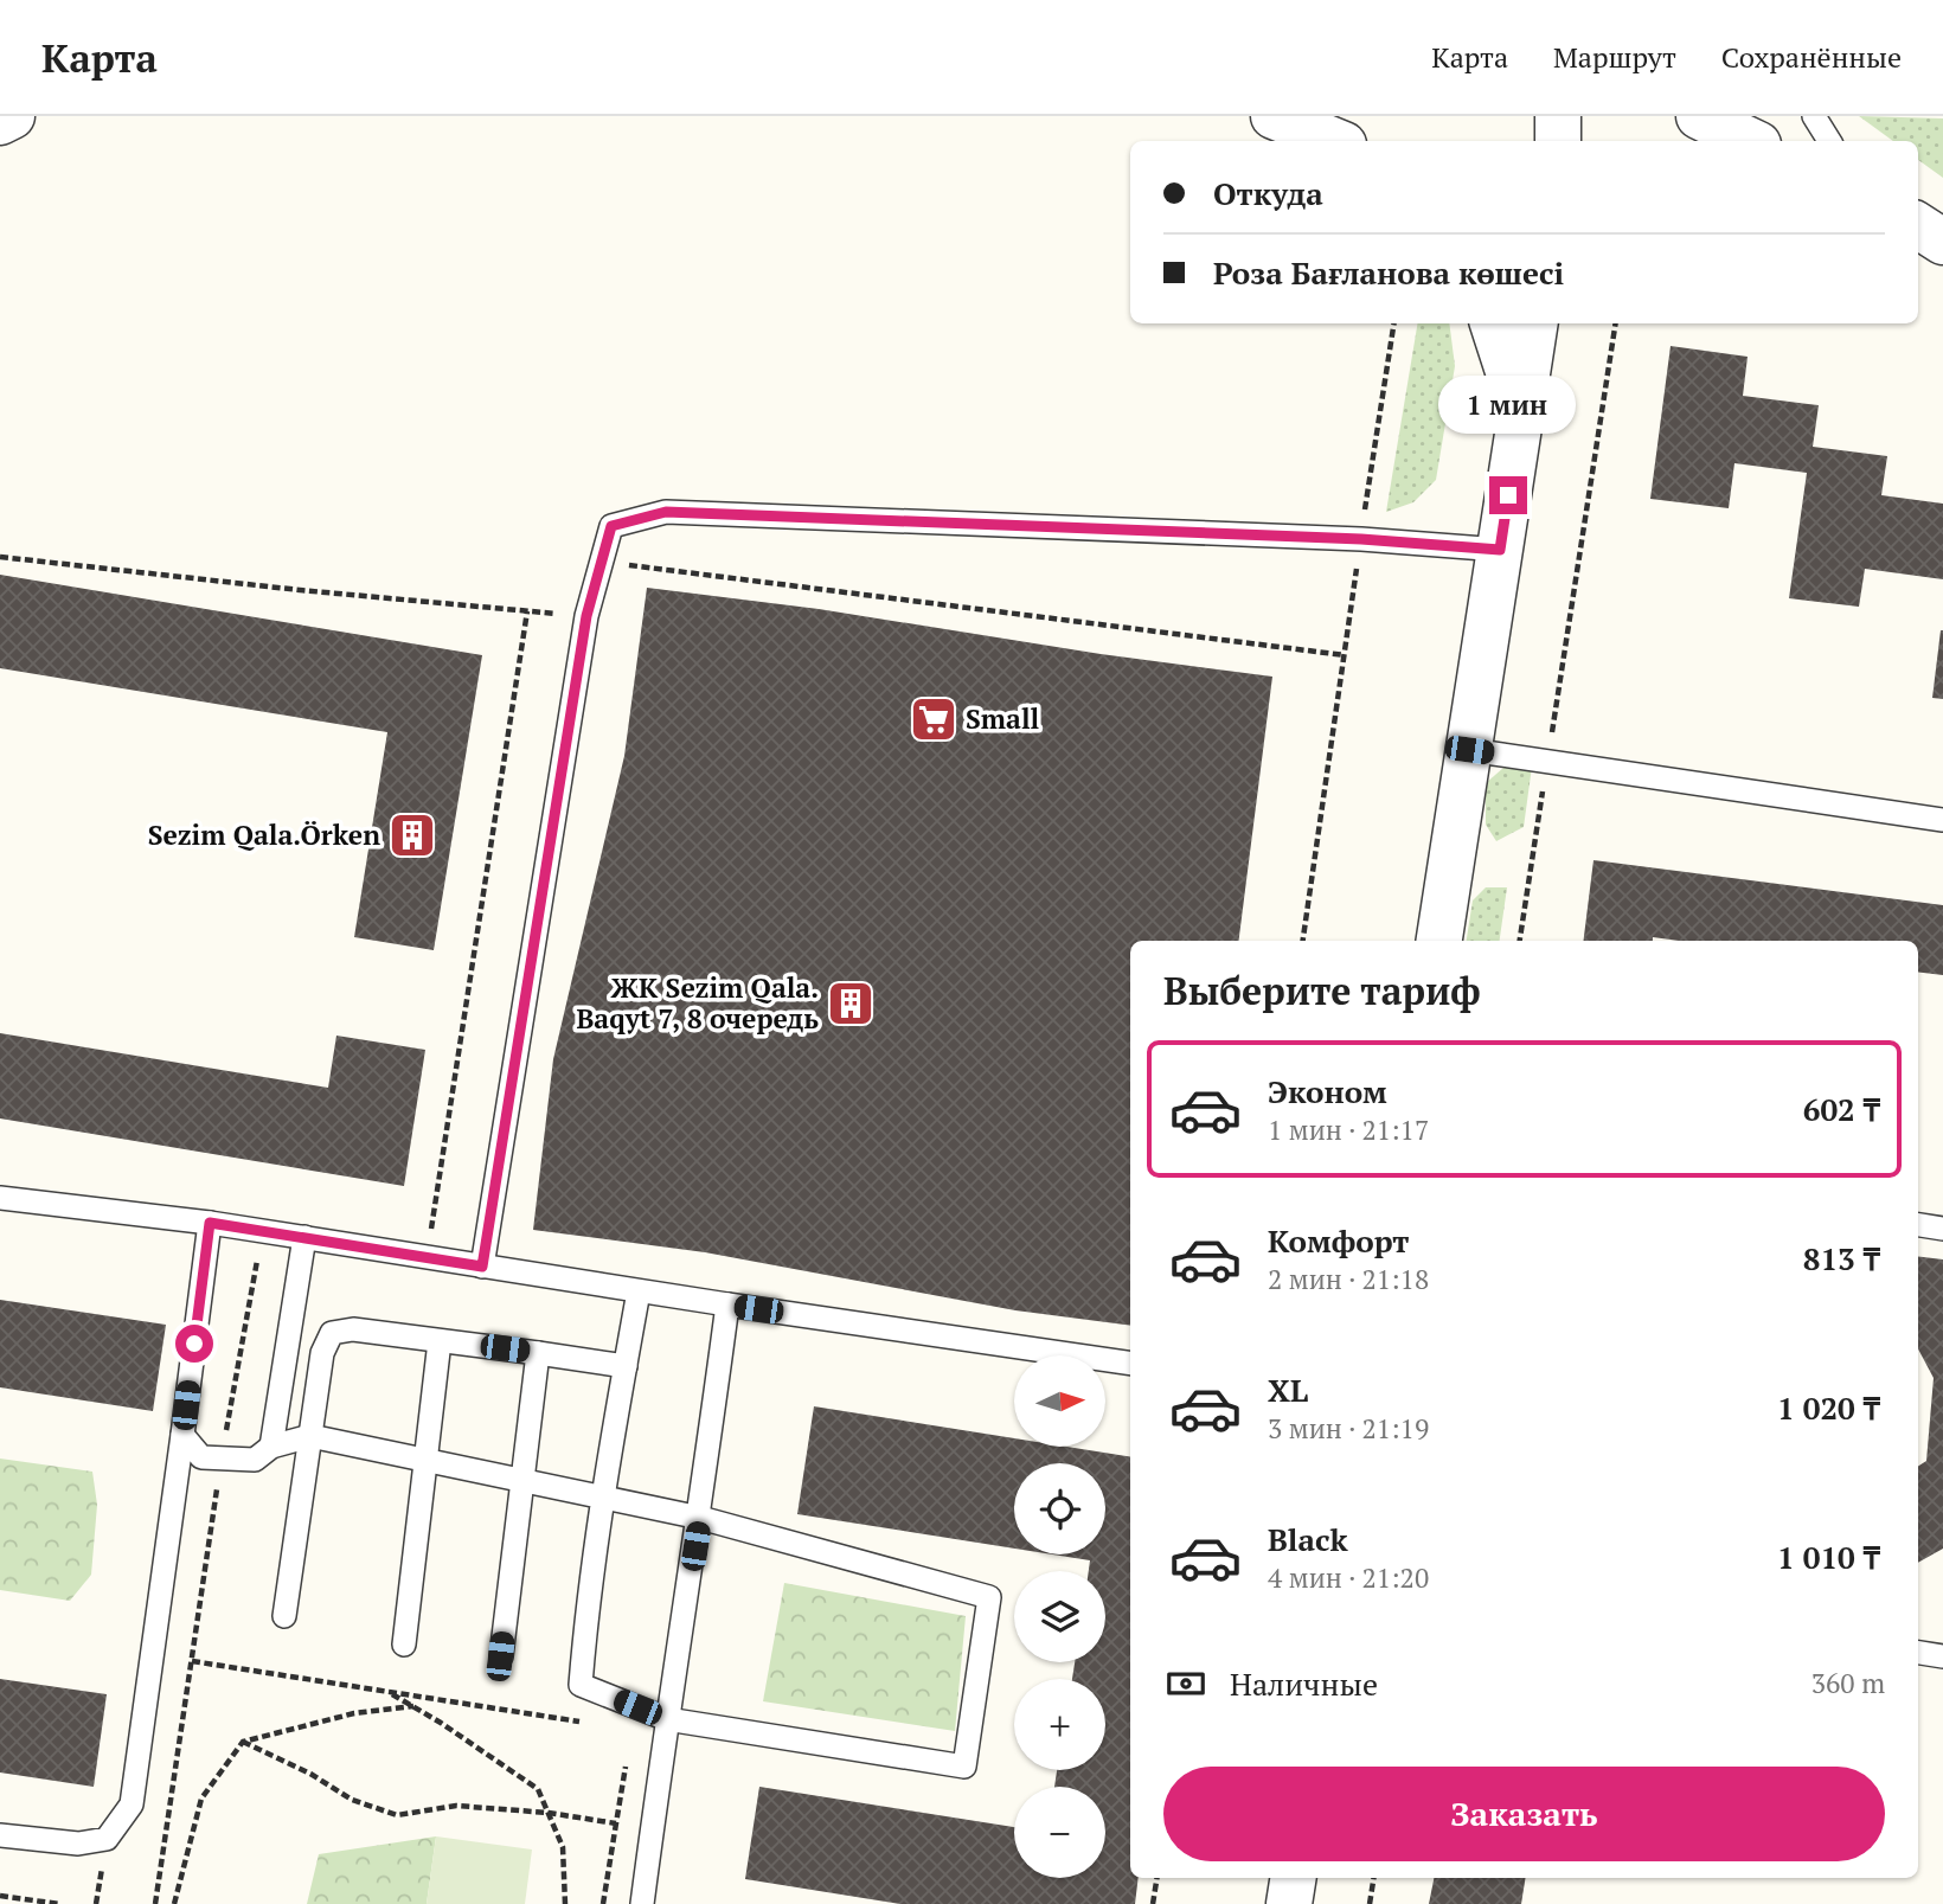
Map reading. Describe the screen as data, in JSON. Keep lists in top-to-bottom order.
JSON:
{
  "places": {
    "supermarket": ["Small"],
    "building": ["Sezim Qala.Örken", "ЖК Sezim Qala. Baqyt 7, 8 очередь"]
  },
  "north": "right",
  "page": {
    "header": "Карта",
    "nav": ["Карта", "Маршрут", "Сохранённые"],
    "banner": ["Откуда", "Роза Бағланова көшесі"],
    "bubble": "1 мин",
    "heading": "Выберите тариф",
    "list": [
      {
        "name": "Эконом",
        "note": "1 мин · 21:17",
        "value": "602 ₸"
      },
      {
        "name": "Комфорт",
        "note": "2 мин · 21:18",
        "value": "813 ₸"
      },
      {
        "name": "XL",
        "note": "3 мин · 21:19",
        "value": "1 020 ₸"
      },
      {
        "name": "Black",
        "note": "4 мин · 21:20",
        "value": "1 010 ₸"
      }
    ],
    "map_buttons": ["+", "−"],
    "pay": ["Наличные", "360 m"],
    "buttons": "Заказать"
  }
}
